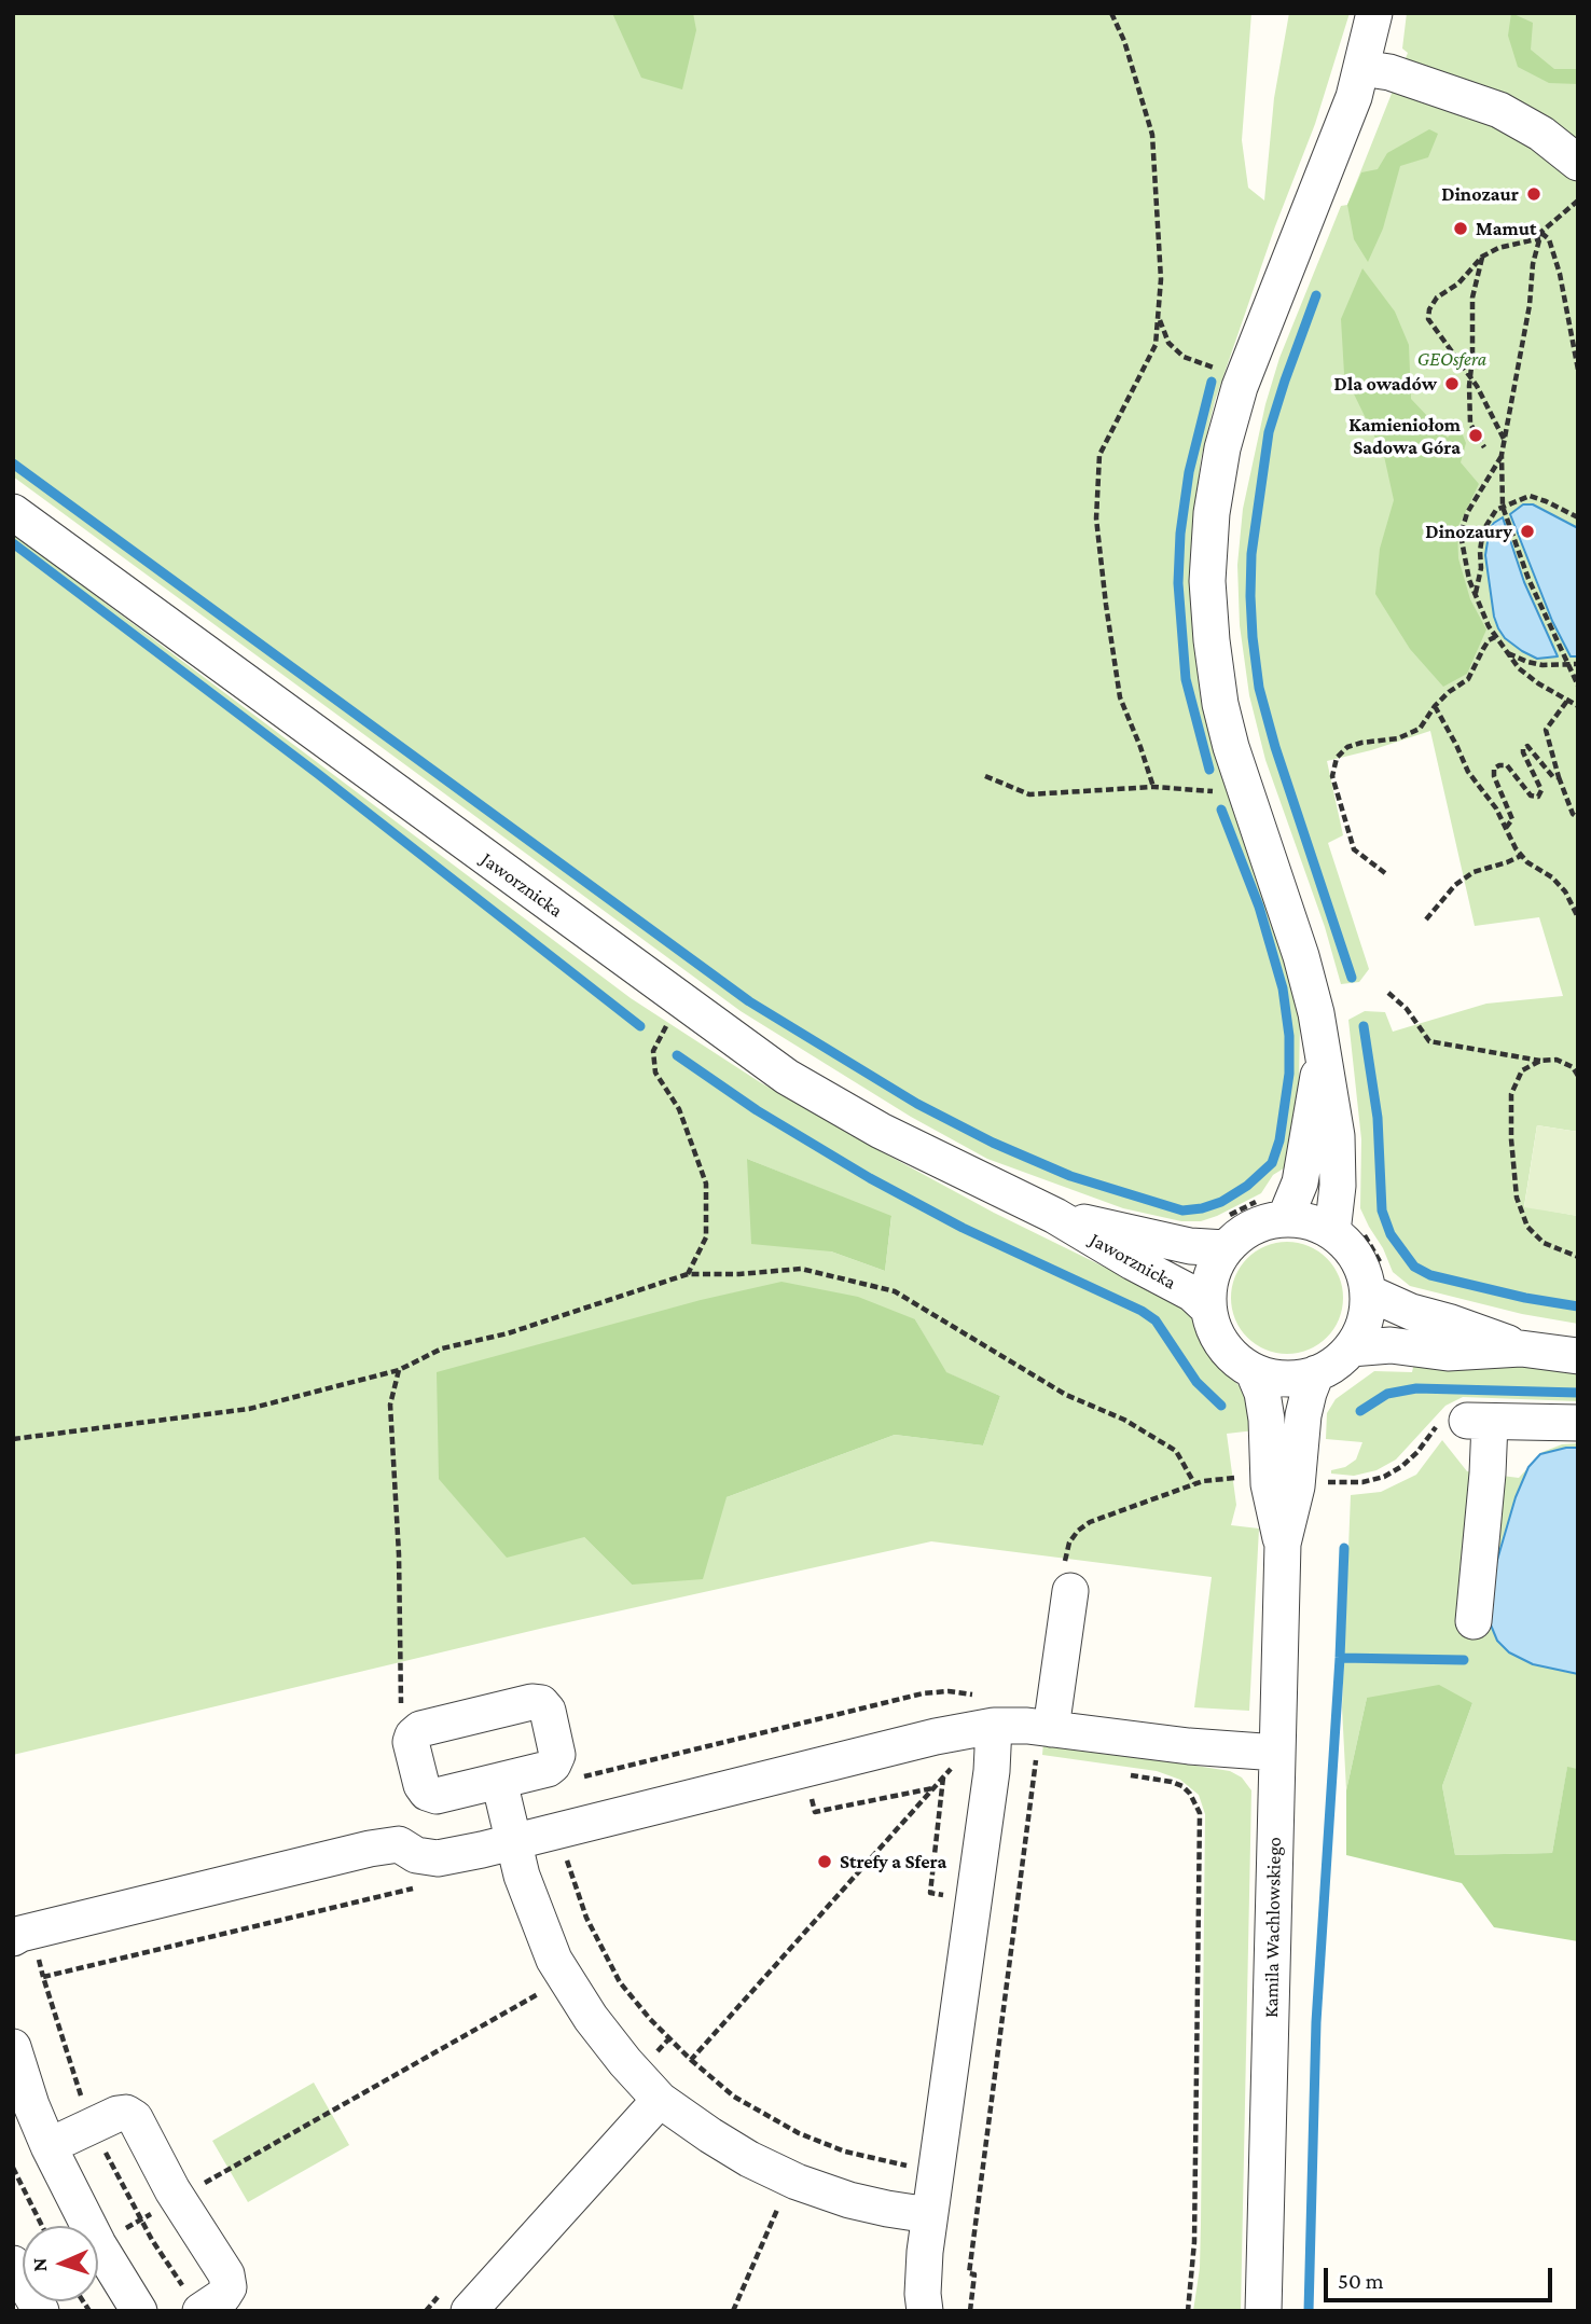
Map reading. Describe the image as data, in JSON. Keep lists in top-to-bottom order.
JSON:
{
  "streets": {
    "street": ["Jaworznicka", "Kamila Wachlowskiego"]
  },
  "crossings": [
    ["Jaworznicka", "Kamila Wachlowskiego"]
  ],
  "parks": ["GEOsfera"],
  "places": [
    "Dinozaur",
    "Mamut",
    "Dla owadów",
    "Kamieniołom Sadowa Góra",
    "Dinozaury",
    "Strefy a Sfera"
  ],
  "scale_bar": "50 m",
  "north": "left"
}
